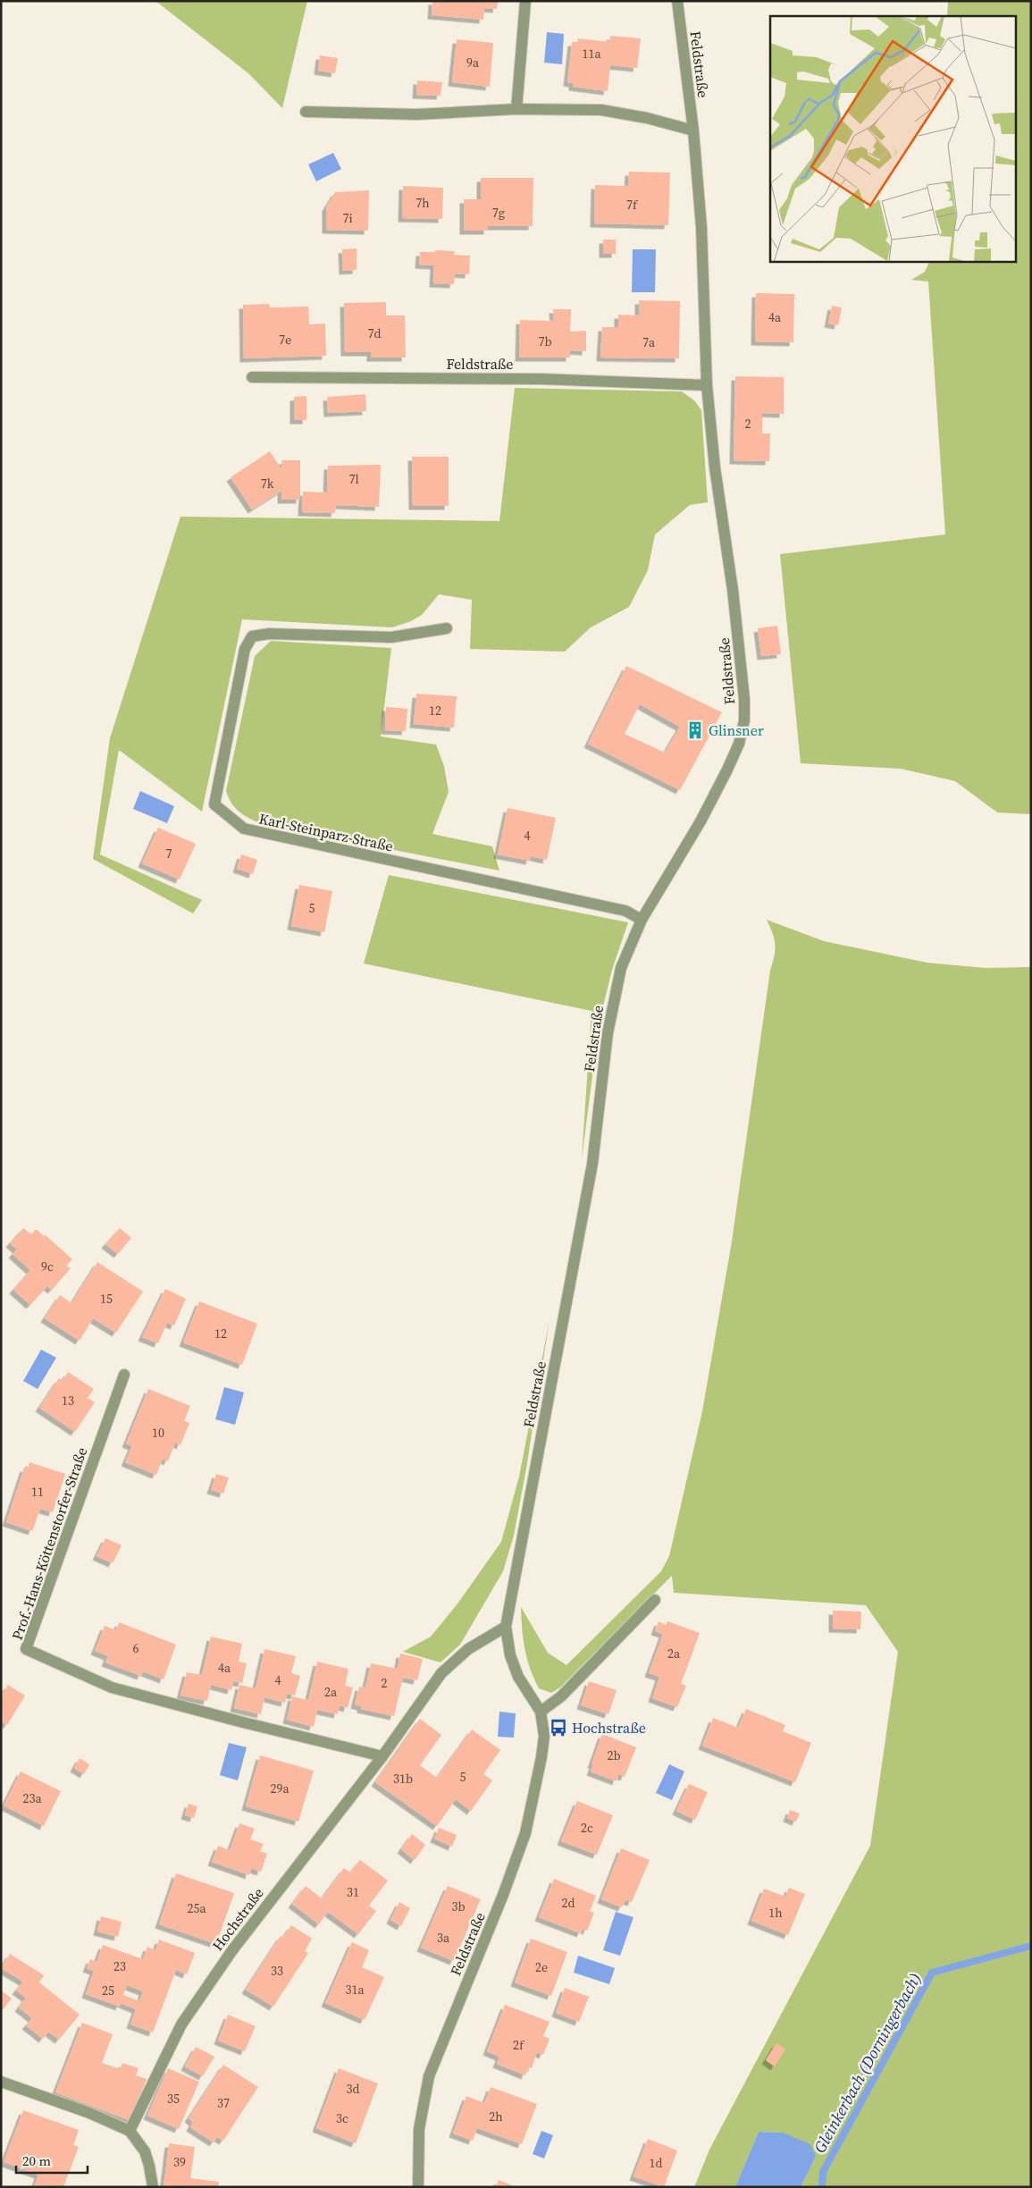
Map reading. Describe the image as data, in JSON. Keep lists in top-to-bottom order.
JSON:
{
  "streets": {
    "street": [
      "Feldstraße",
      "Karl-Steinparz-Straße",
      "Prof.-Hans-Köttenstorfer-Straße",
      "Hochstraße"
    ]
  },
  "crossings": [
    ["Feldstraße", "Karl-Steinparz-Straße"],
    ["Feldstraße", "Hochstraße"],
    ["Prof.-Hans-Köttenstorfer-Straße", "Hochstraße"]
  ],
  "water": ["Gleinkerbach (Dorningerbach)"],
  "places": {
    "building": ["Glinsner"],
    "bus stop": ["Hochstraße"]
  },
  "house_numbers": [
    "11a",
    "9a",
    "7h",
    "7f",
    "7g",
    "7i",
    "4a",
    "7d",
    "7e",
    "7b",
    "7a",
    "2",
    "7l",
    "7k",
    "12",
    "4",
    "7",
    "5",
    "9c",
    "15",
    "12",
    "13",
    "10",
    "11",
    "6",
    "2a",
    "4a",
    "4",
    "2",
    "2a",
    "2b",
    "5",
    "31b",
    "29a",
    "23a",
    "2c",
    "31",
    "2d",
    "3b",
    "25a",
    "1h",
    "3a",
    "23",
    "2e",
    "33",
    "31a",
    "25",
    "2f",
    "3d",
    "35",
    "37",
    "2h",
    "3c",
    "39",
    "1d"
  ],
  "scale_bar": "20 m"
}
